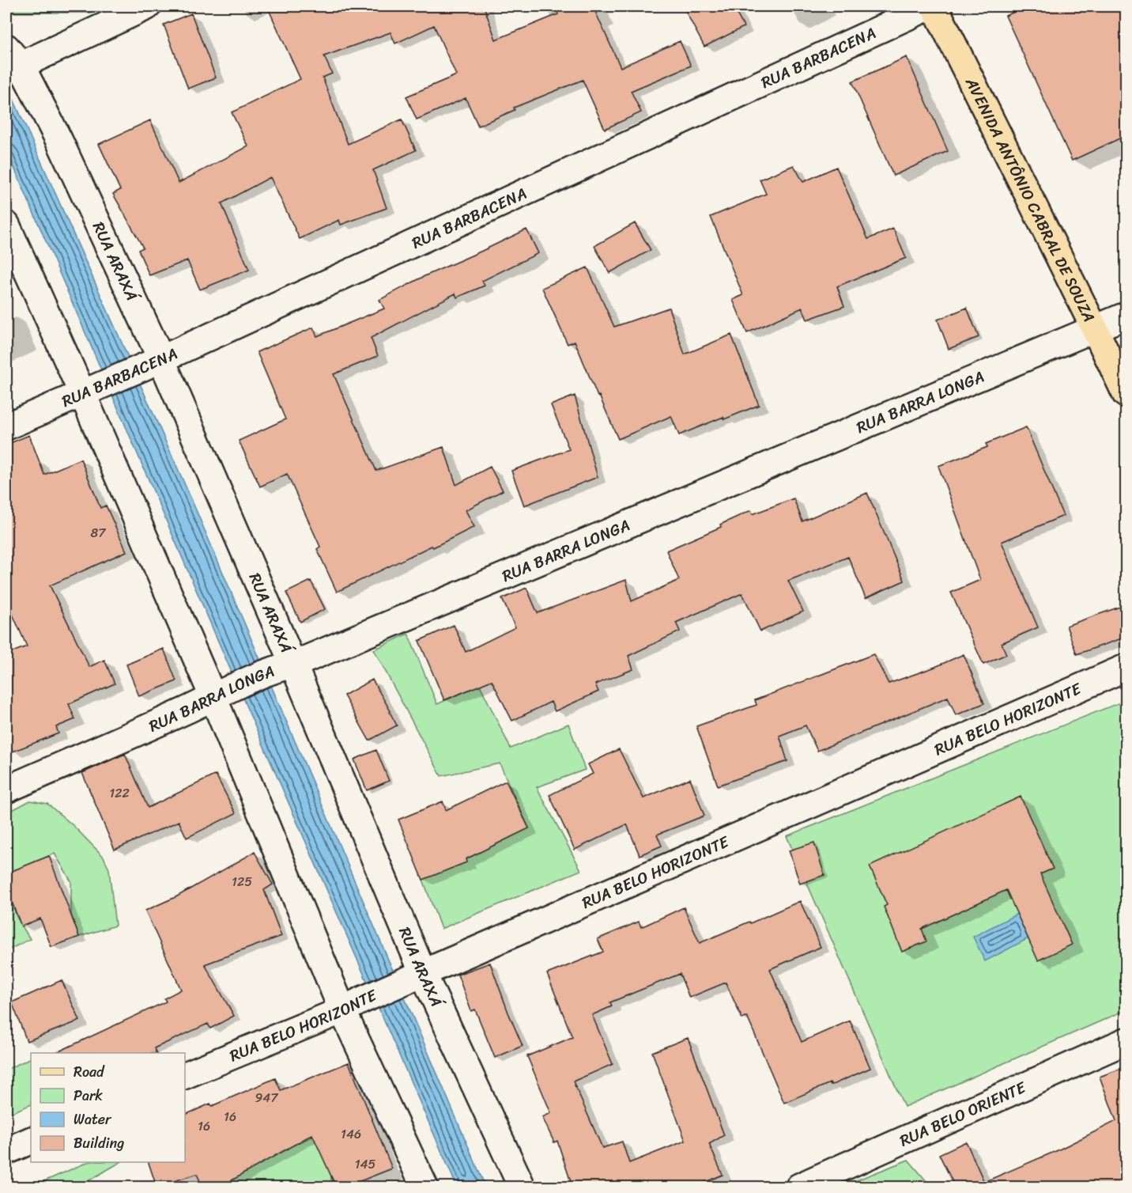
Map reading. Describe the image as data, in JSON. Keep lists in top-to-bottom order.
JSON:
{
  "streets": {
    "main road": ["AVENIDA ANTÔNIO CABRAL DE SOUZA"],
    "street": [
      "RUA BARBACENA",
      "RUA ARAXÁ",
      "RUA BARRA LONGA",
      "RUA BELO HORIZONTE",
      "RUA BELO ORIENTE"
    ]
  },
  "crossings": [
    ["RUA BARBACENA", "RUA ARAXÁ"],
    ["AVENIDA ANTÔNIO CABRAL DE SOUZA", "RUA BARRA LONGA"],
    ["RUA ARAXÁ", "RUA BARRA LONGA"],
    ["RUA ARAXÁ", "RUA BELO HORIZONTE"]
  ],
  "house_numbers": [
    "87",
    "122",
    "125",
    "947",
    "16",
    "16",
    "146",
    "145"
  ],
  "legend": [
    "Road",
    "Park",
    "Water",
    "Building"
  ]
}
